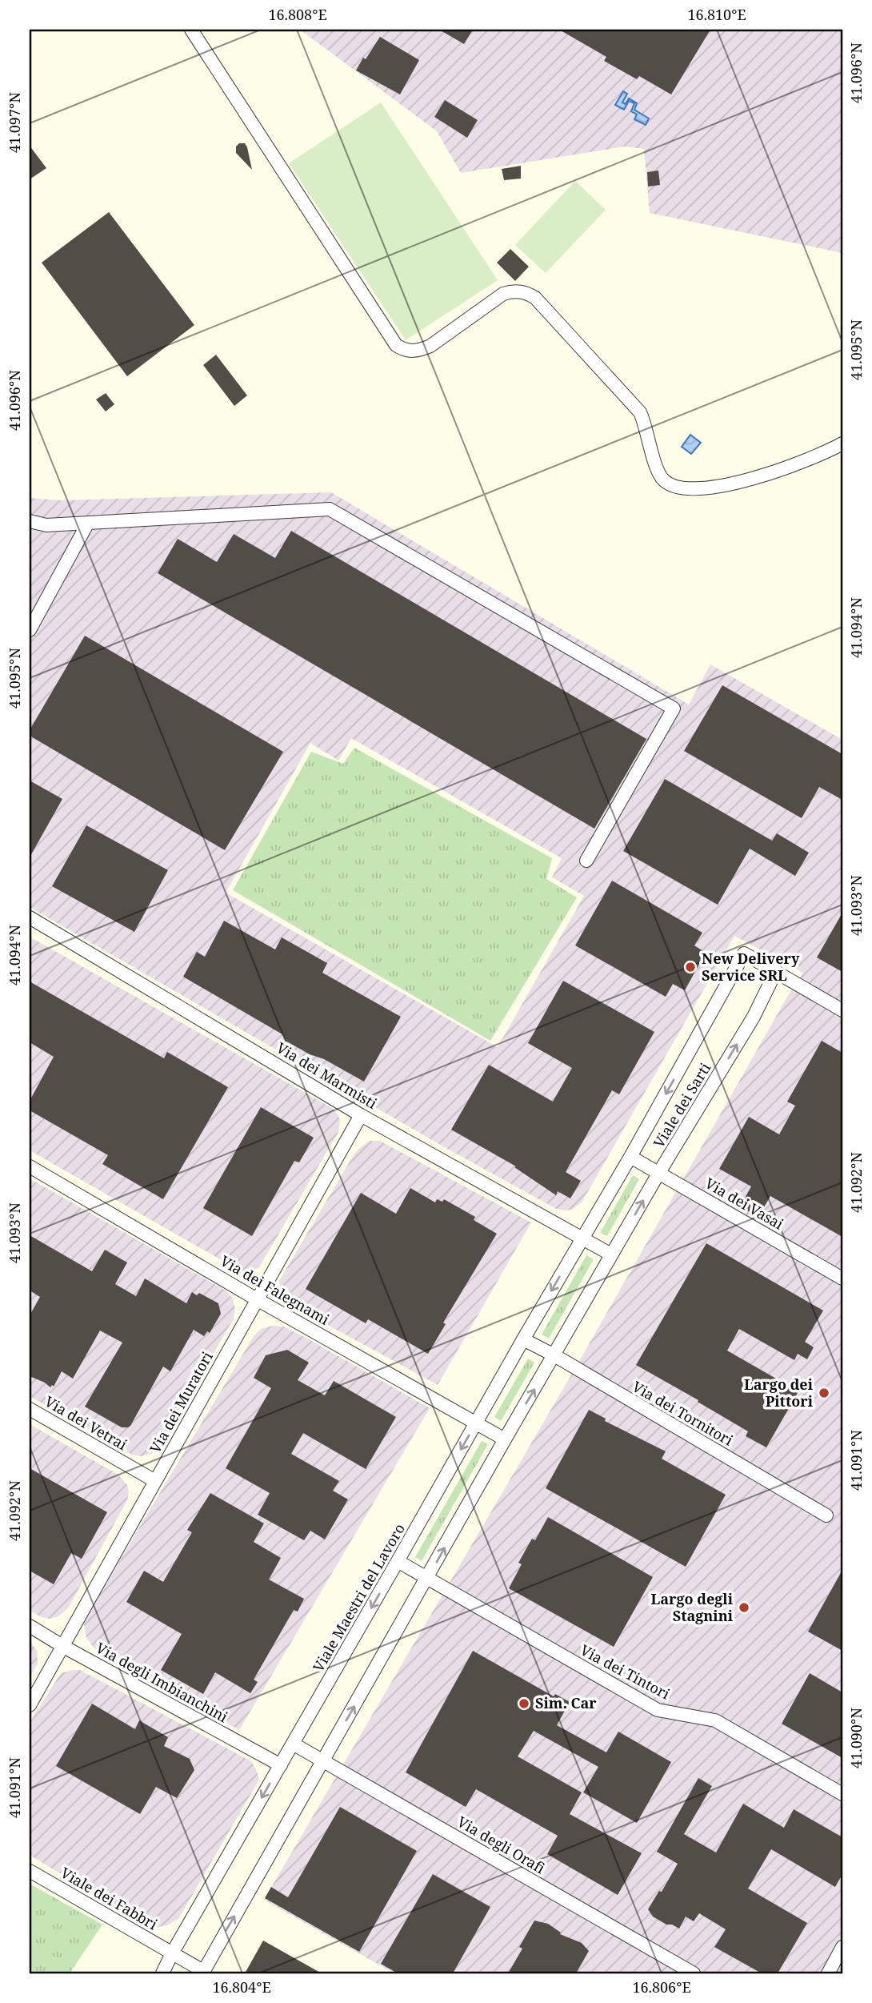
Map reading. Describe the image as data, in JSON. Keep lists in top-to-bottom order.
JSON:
{
  "streets": {
    "street": [
      "Via dei Marmisti",
      "Viale dei Sarti",
      "Via dei Vasai",
      "Via dei Falegnami",
      "Via dei Muratori",
      "Via dei Tornitori",
      "Via dei Vetrai",
      "Viale Maestri del Lavoro",
      "Via dei Tintori",
      "Via degli Imbianchini",
      "Via degli Orafi",
      "Viale dei Fabbri"
    ]
  },
  "crossings": [
    ["Via dei Marmisti", "Viale dei Sarti"],
    ["Via dei Marmisti", "Via dei Muratori"],
    ["Via dei Marmisti", "Viale Maestri del Lavoro"],
    ["Viale dei Sarti", "Via dei Vasai"],
    ["Viale dei Sarti", "Viale Maestri del Lavoro"],
    ["Via dei Falegnami", "Via dei Muratori"],
    ["Via dei Falegnami", "Viale Maestri del Lavoro"],
    ["Via dei Muratori", "Via dei Vetrai"],
    ["Via dei Muratori", "Via degli Imbianchini"],
    ["Via dei Tornitori", "Viale Maestri del Lavoro"],
    ["Viale Maestri del Lavoro", "Via dei Tintori"],
    ["Viale Maestri del Lavoro", "Via degli Imbianchini"],
    ["Viale Maestri del Lavoro", "Via degli Orafi"],
    ["Viale Maestri del Lavoro", "Viale dei Fabbri"]
  ],
  "places": [
    "New Delivery Service SRL",
    "Largo dei Pittori",
    "Largo degli Stagnini",
    "Sim. Car"
  ],
  "coordinates": [
    "16.808°E",
    "16.810°E",
    "41.096°N",
    "41.097°N",
    "41.095°N",
    "41.094°N",
    "41.093°N",
    "41.092°N",
    "41.091°N",
    "41.090°N",
    "16.804°E",
    "16.806°E"
  ]
}
